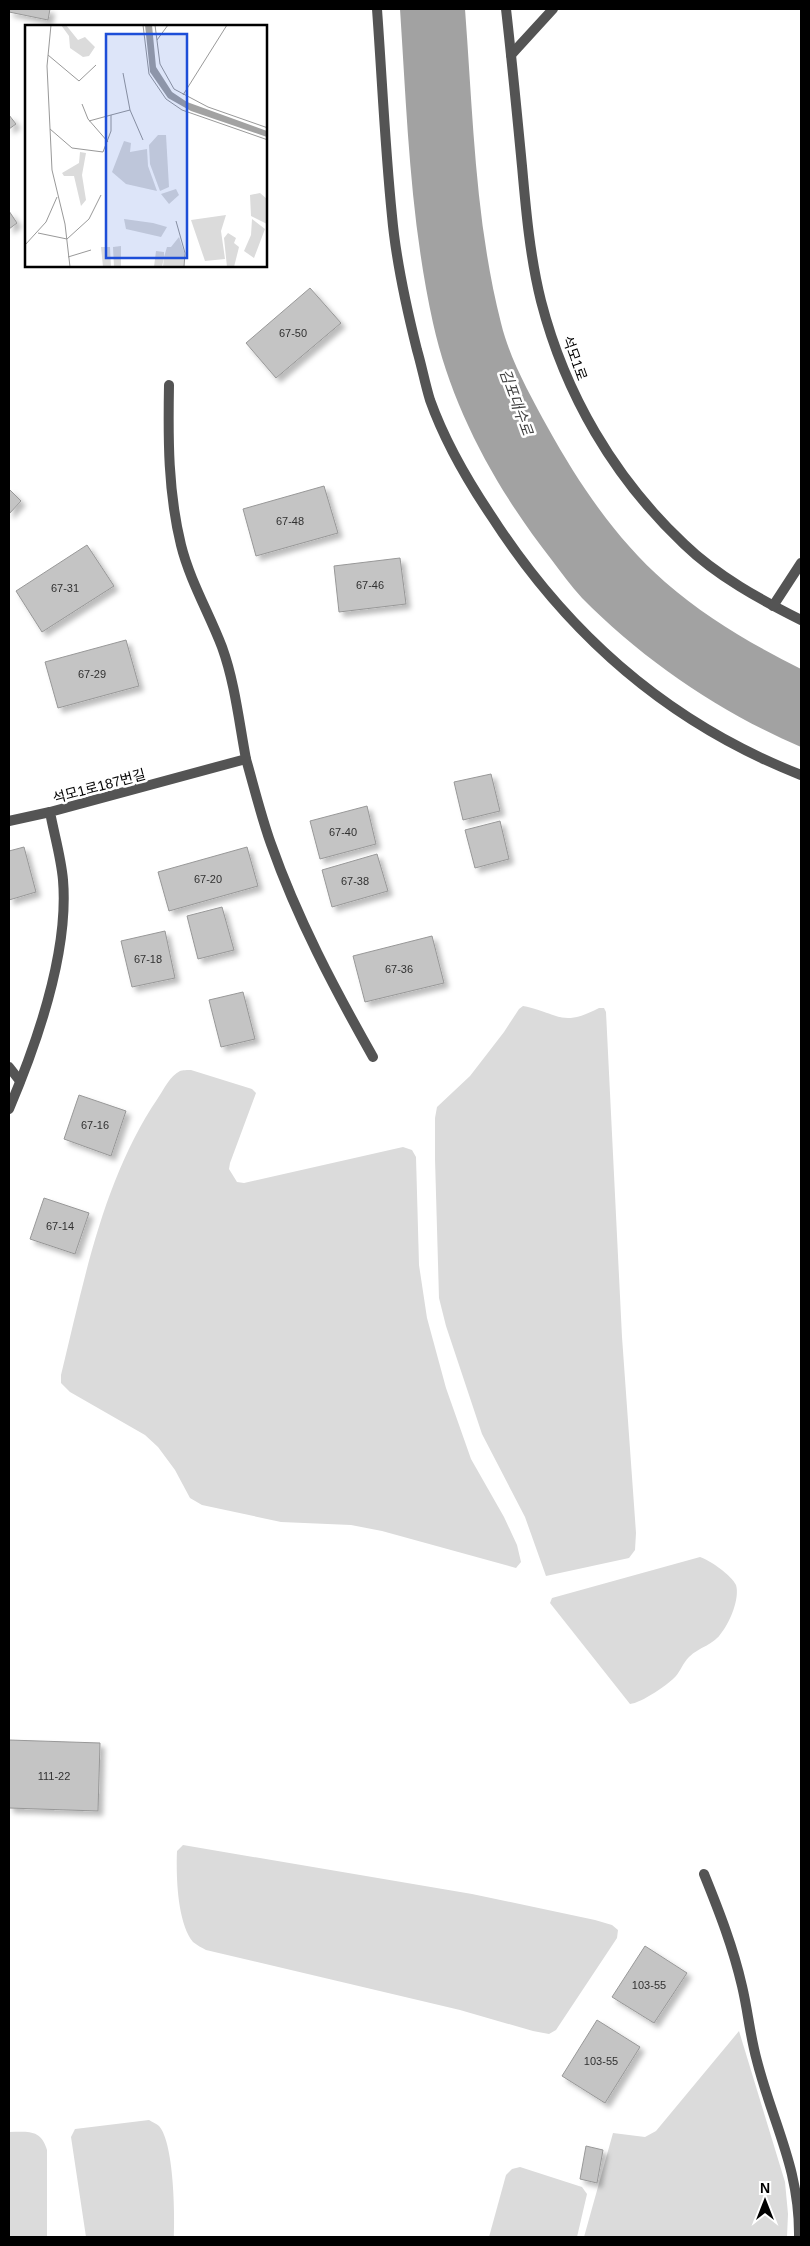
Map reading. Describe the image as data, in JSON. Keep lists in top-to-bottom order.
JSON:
{
  "streets": {
    "lane": ["석모1로", "석모1로187번길"]
  },
  "water": ["김포대수로"],
  "house_numbers": [
    "67-50",
    "67-48",
    "67-46",
    "67-31",
    "67-29",
    "67-40",
    "67-20",
    "67-38",
    "67-18",
    "67-36",
    "67-16",
    "67-14",
    "111-22",
    "103-55",
    "103-55"
  ],
  "north": "top"
}
